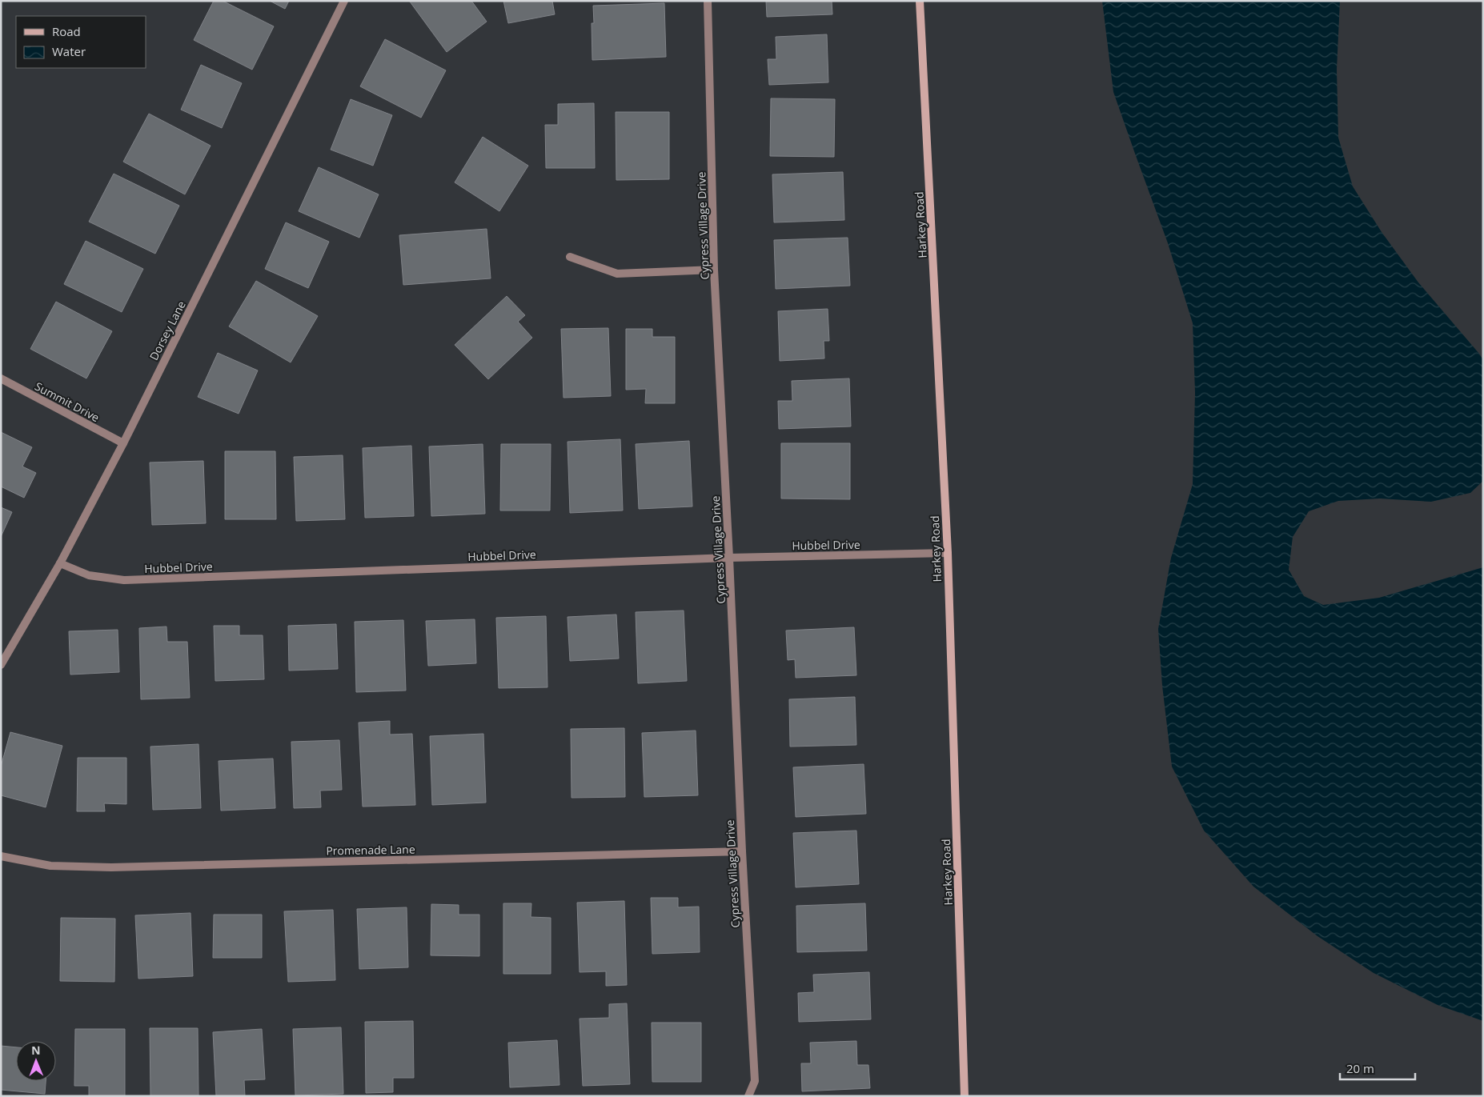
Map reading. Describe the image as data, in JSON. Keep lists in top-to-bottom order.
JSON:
{
  "streets": {
    "street": [
      "Harkey Road",
      "Cypress Village Drive",
      "Dorsey Lane",
      "Summit Drive",
      "Hubbel Drive",
      "Promenade Lane"
    ]
  },
  "crossings": [
    ["Harkey Road", "Hubbel Drive"],
    ["Cypress Village Drive", "Hubbel Drive"],
    ["Cypress Village Drive", "Promenade Lane"],
    ["Dorsey Lane", "Summit Drive"],
    ["Dorsey Lane", "Hubbel Drive"]
  ],
  "legend": ["Road", "Water"],
  "scale_bar": "20 m",
  "north": "top"
}
